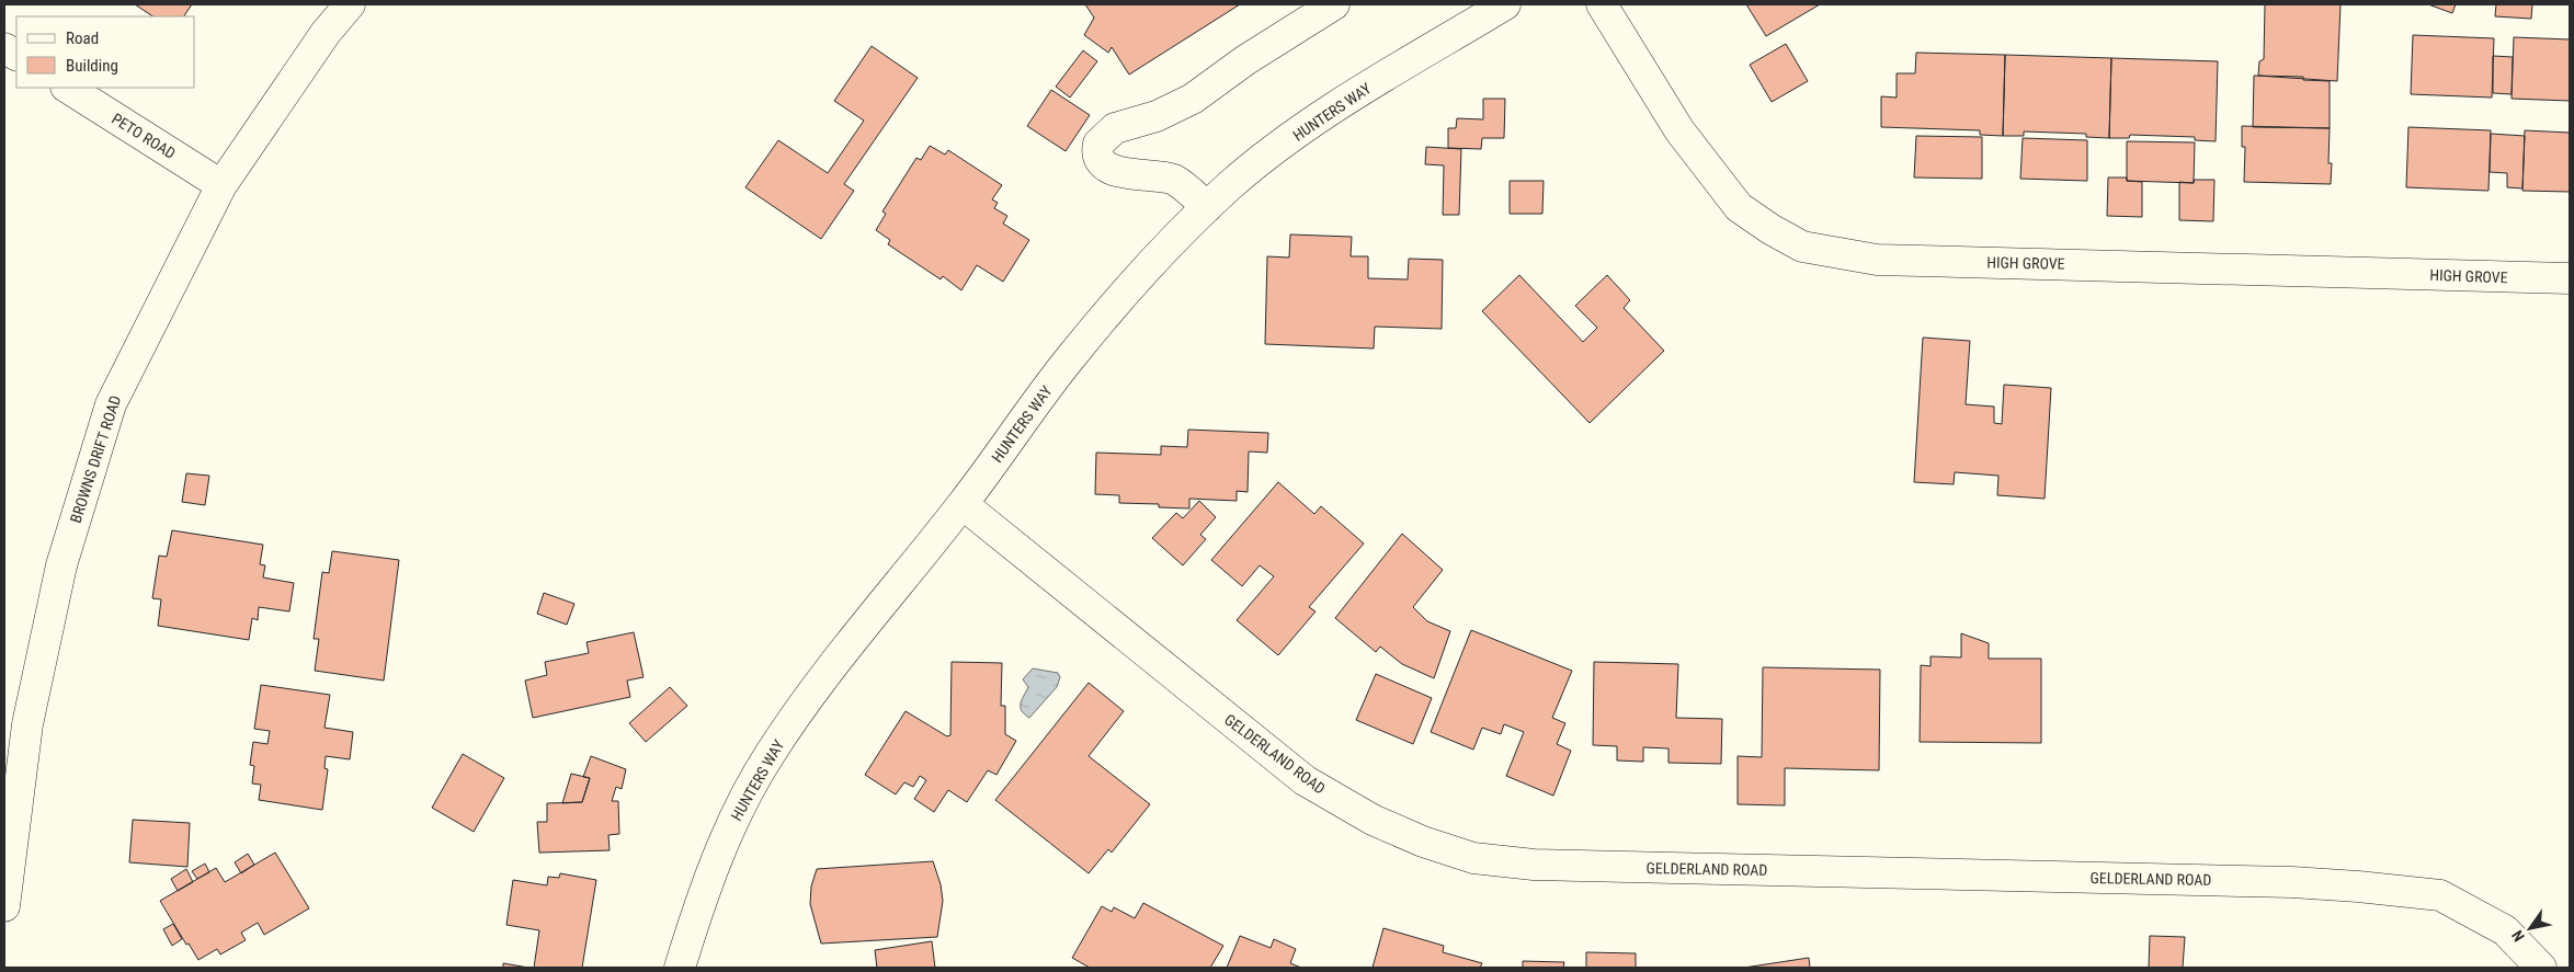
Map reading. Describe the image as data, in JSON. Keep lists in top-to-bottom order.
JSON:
{
  "streets": {
    "street": [
      "HUNTERS WAY",
      "PETO ROAD",
      "HIGH GROVE",
      "BROWNS DRIFT ROAD",
      "GELDERLAND ROAD"
    ]
  },
  "crossings": [
    ["HUNTERS WAY", "GELDERLAND ROAD"],
    ["PETO ROAD", "BROWNS DRIFT ROAD"]
  ],
  "legend": ["Road", "Building"],
  "north": "bottom left"
}
